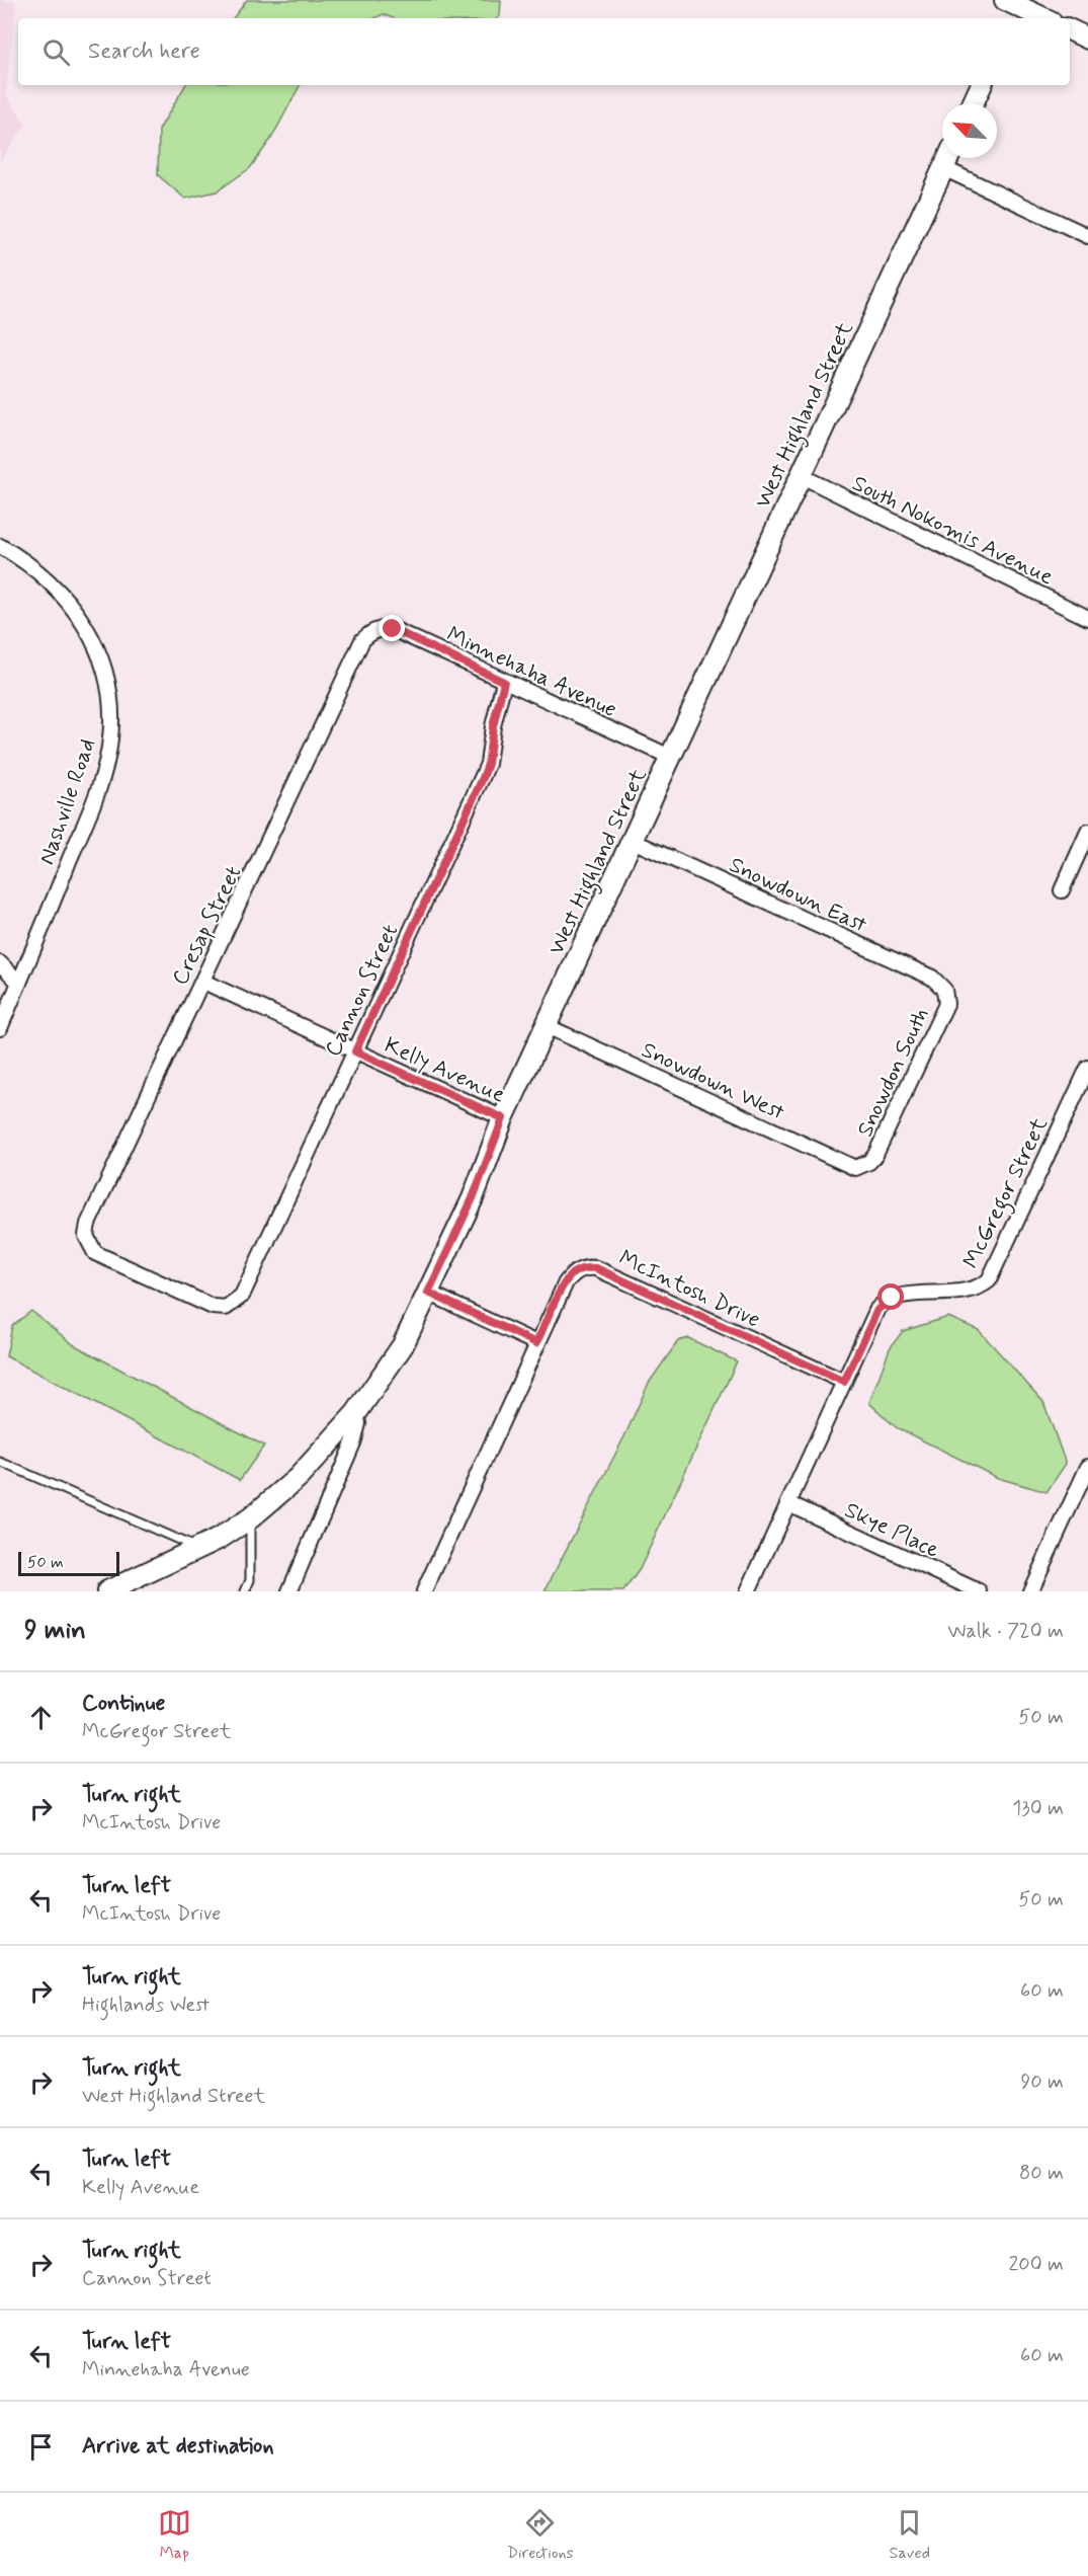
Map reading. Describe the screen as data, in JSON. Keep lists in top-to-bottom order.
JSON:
{
  "streets": {
    "street": [
      "West Highland Street",
      "South Nokomis Avenue",
      "Minnehaha Avenue",
      "Nashville Road",
      "Snowdown East",
      "Cresap Street",
      "Cannon Street",
      "Kelly Avenue",
      "Snowdon South",
      "Snowdown West",
      "McGregor Street",
      "McIntosh Drive",
      "Skye Place"
    ]
  },
  "crossings": [
    ["West Highland Street", "South Nokomis Avenue"],
    ["West Highland Street", "Minnehaha Avenue"],
    ["West Highland Street", "Snowdown East"],
    ["West Highland Street", "Kelly Avenue"],
    ["West Highland Street", "Snowdown West"],
    ["Minnehaha Avenue", "Cresap Street"],
    ["Minnehaha Avenue", "Cannon Street"],
    ["Snowdown East", "Snowdon South"],
    ["Cresap Street", "Cannon Street"],
    ["Cresap Street", "Kelly Avenue"],
    ["Cannon Street", "Kelly Avenue"],
    ["Snowdon South", "Snowdown West"],
    ["McGregor Street", "McIntosh Drive"],
    ["McGregor Street", "Skye Place"]
  ],
  "scale_bar": "50 m",
  "north": "top left",
  "page": {
    "search": "Search here",
    "scale": "50 m",
    "heading": ["9 min", "Walk · 720 m"],
    "list": [
      ["Continue", "McGregor Street", "50 m"],
      ["Turn right", "McIntosh Drive", "130 m"],
      ["Turn left", "McIntosh Drive", "50 m"],
      ["Turn right", "Highlands West", "60 m"],
      ["Turn right", "West Highland Street", "90 m"],
      ["Turn left", "Kelly Avenue", "80 m"],
      ["Turn right", "Cannon Street", "200 m"],
      ["Turn left", "Minnehaha Avenue", "60 m"],
      "Arrive at destination"
    ],
    "nav": ["Map", "Directions", "Saved"]
  }
}
